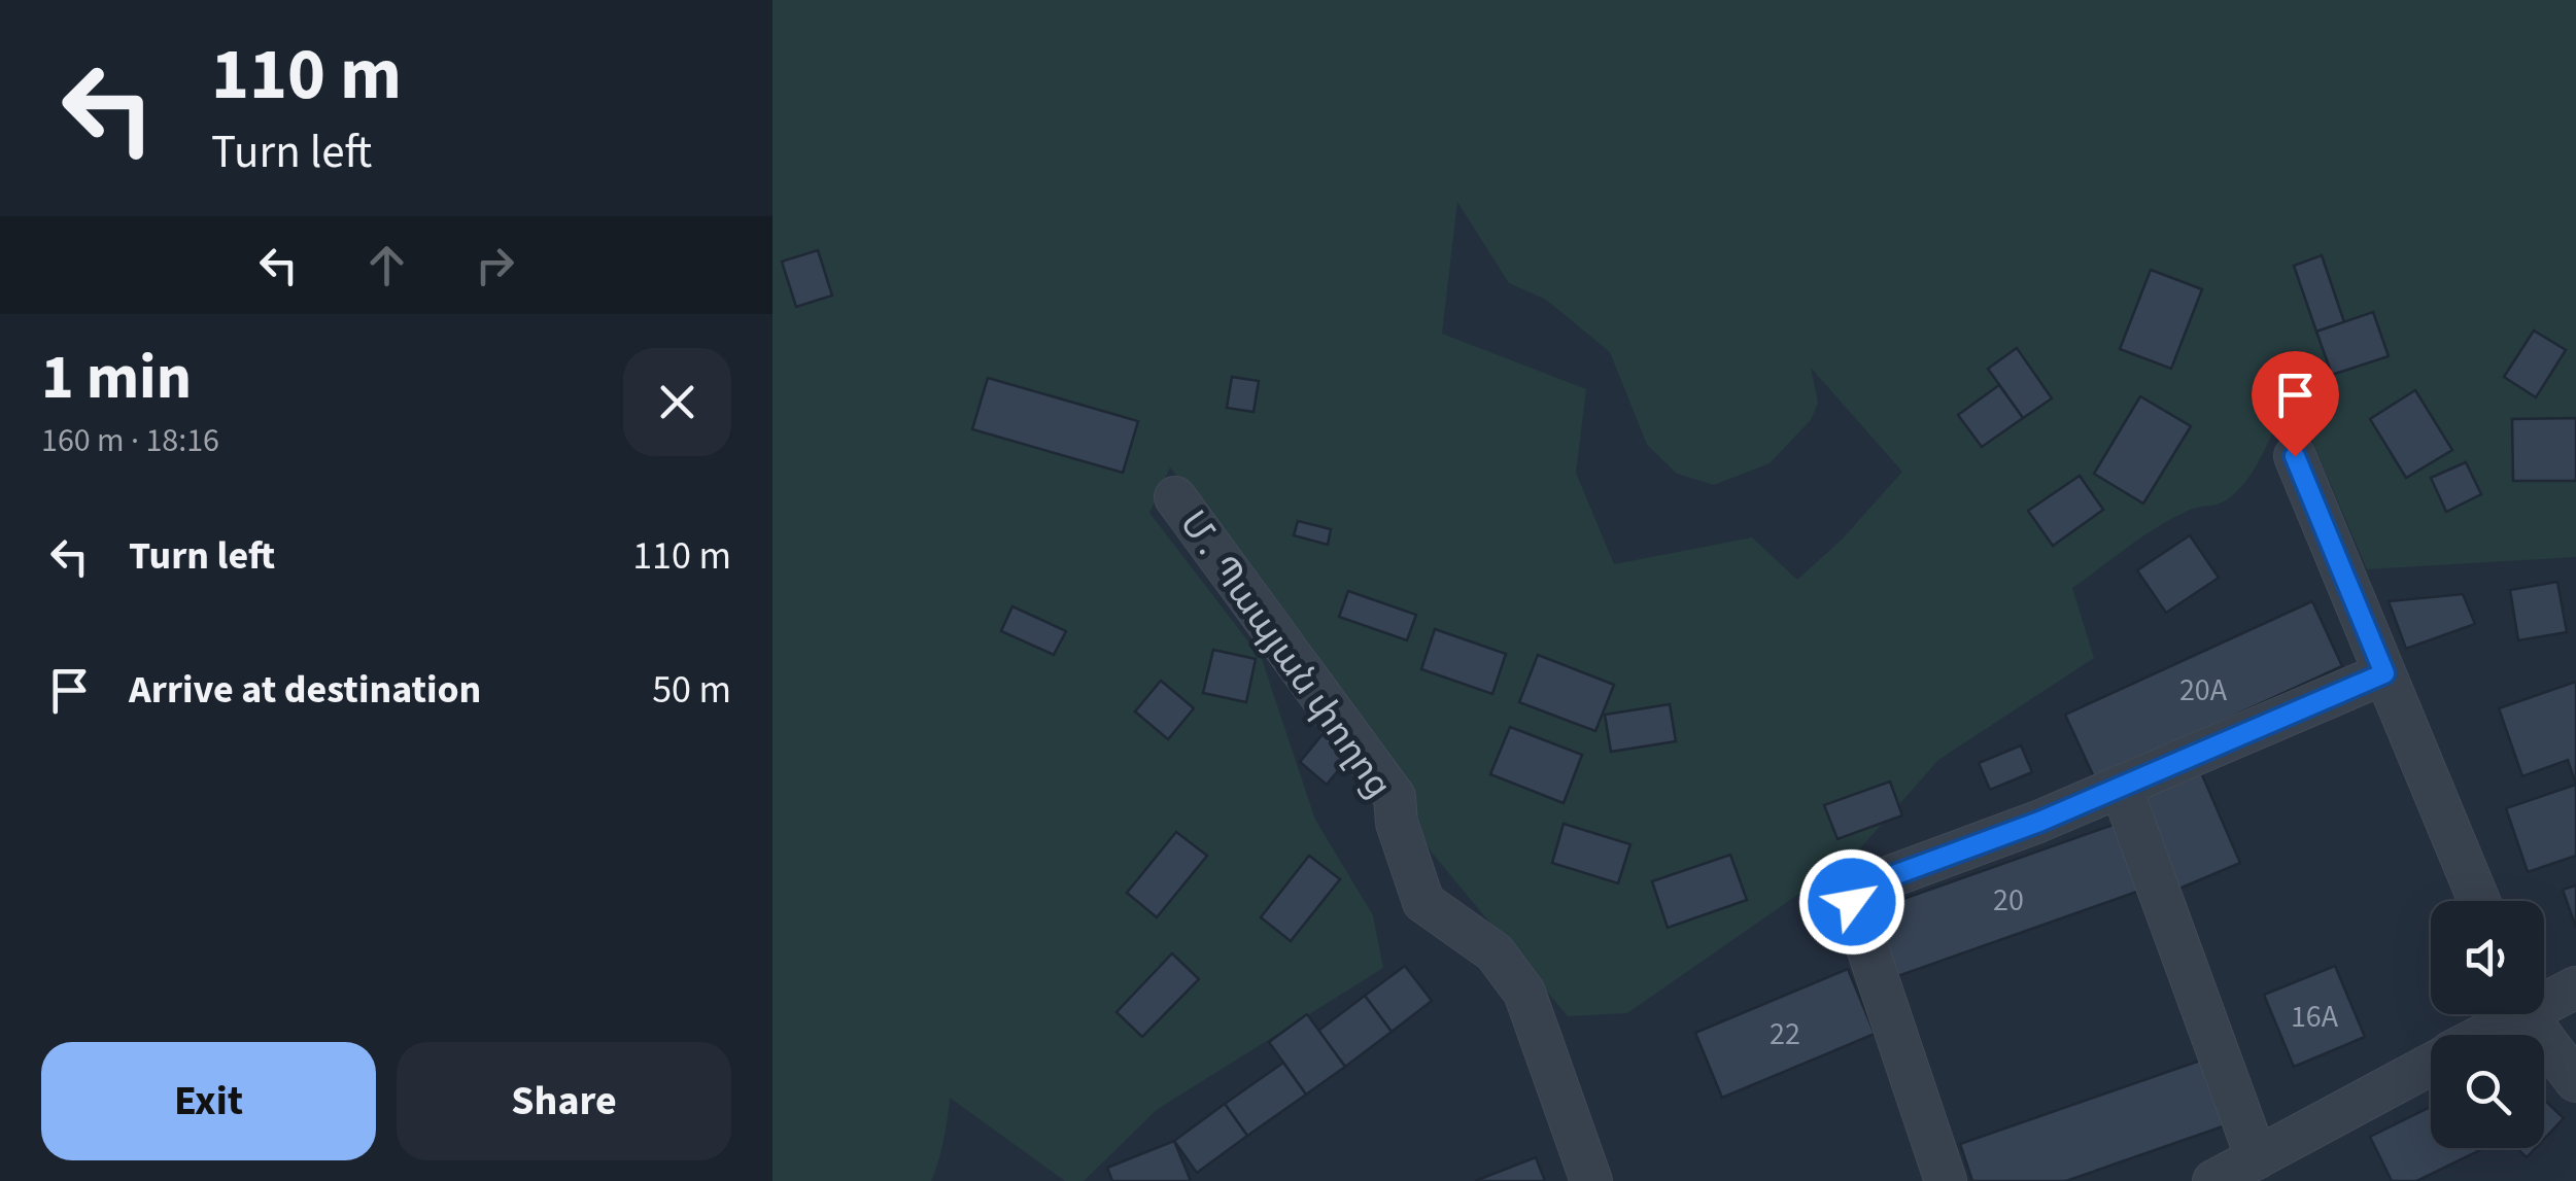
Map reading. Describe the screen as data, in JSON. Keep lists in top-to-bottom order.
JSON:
{
  "streets": {
    "street": ["Մ․ Պապյան փողոց"]
  },
  "house_numbers": [
    "20A",
    "20",
    "16A",
    "22"
  ],
  "page": {
    "turn": ["110 m", "Turn left"],
    "heading": ["1 min", "160 m · 18:16"],
    "list": [
      {
        "name": "Turn left",
        "value": "110 m"
      },
      {
        "name": "Arrive at destination",
        "value": "50 m"
      }
    ],
    "buttons": ["Exit", "Share"]
  }
}
